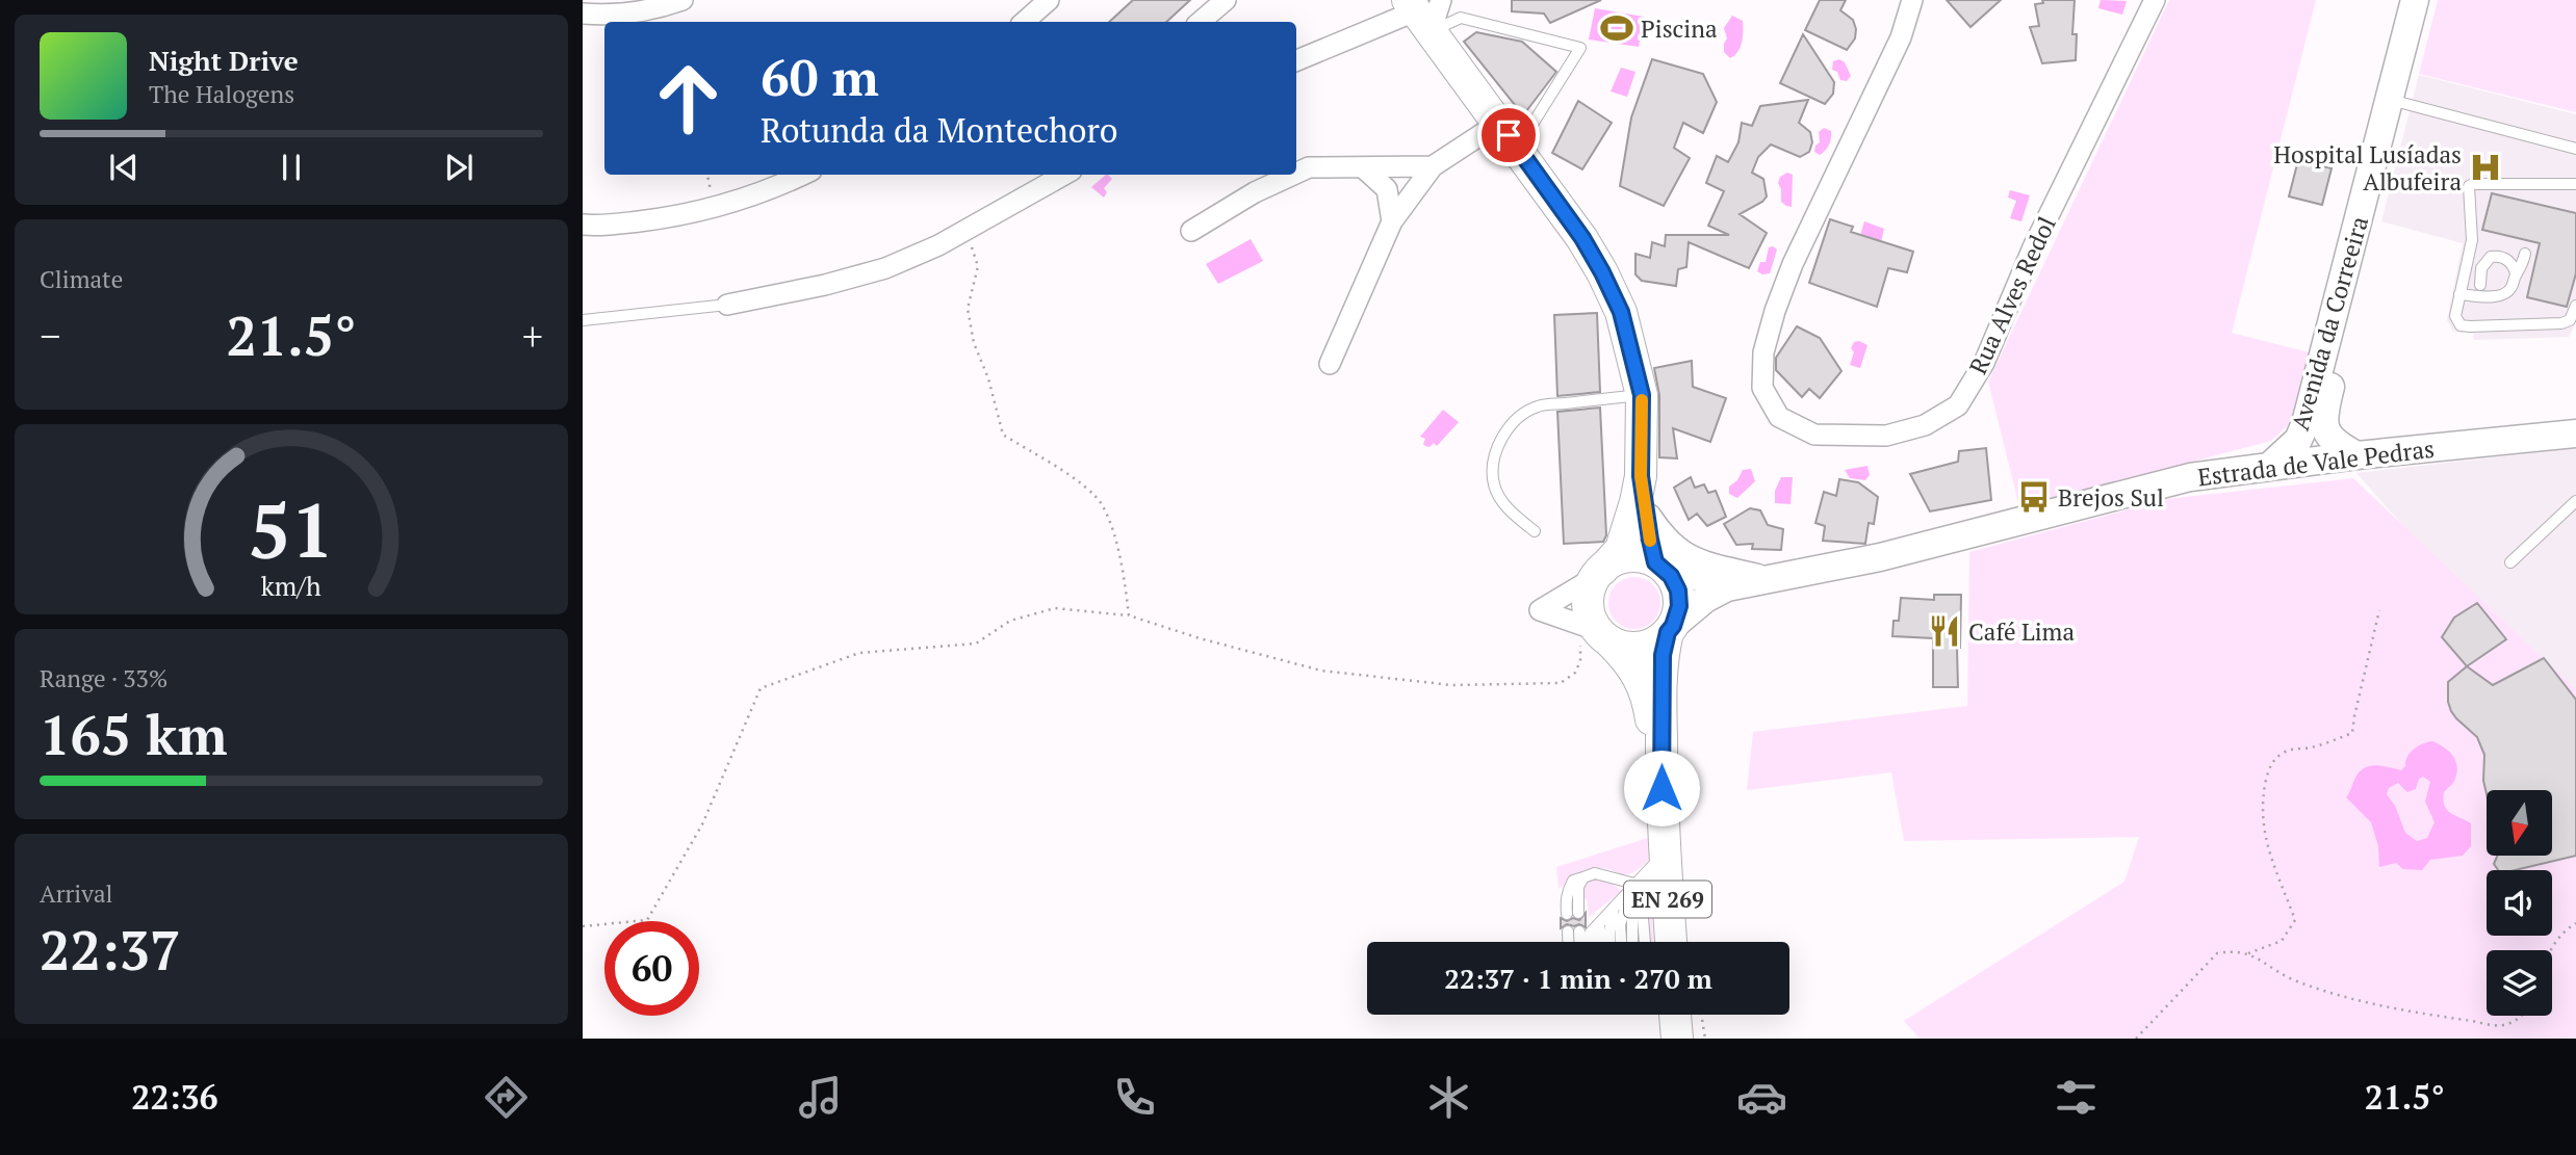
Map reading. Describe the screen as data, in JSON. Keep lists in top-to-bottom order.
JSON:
{
  "streets": {
    "main road": ["Avenida da Correeira", "Estrada de Vale Pedras", "EN 269"],
    "street": ["Rua Alves Redol"]
  },
  "crossings": [
    ["Avenida da Correeira", "Estrada de Vale Pedras"],
    ["Estrada de Vale Pedras", "EN 269"]
  ],
  "places": {
    "sports": ["Piscina"],
    "hospital": ["Hospital Lusíadas Albufeira"],
    "bus stop": ["Brejos Sul"],
    "restaurant": ["Café Lima"]
  },
  "north": "bottom",
  "page": {
    "turn": ["60 m", "Rotunda da Montechoro"],
    "song": ["Night Drive", "The Halogens"],
    "tile": [
      "Climate",
      ["Range · 33%", "165 km"],
      ["Arrival", "22:37"]
    ],
    "heat": ["−", "21.5°", "+"],
    "limit": "60",
    "trip": "22:37 · 1 min · 270 m",
    "tabs": ["22:36", "21.5°"],
    "gauge": ["51", "km/h"]
  }
}
